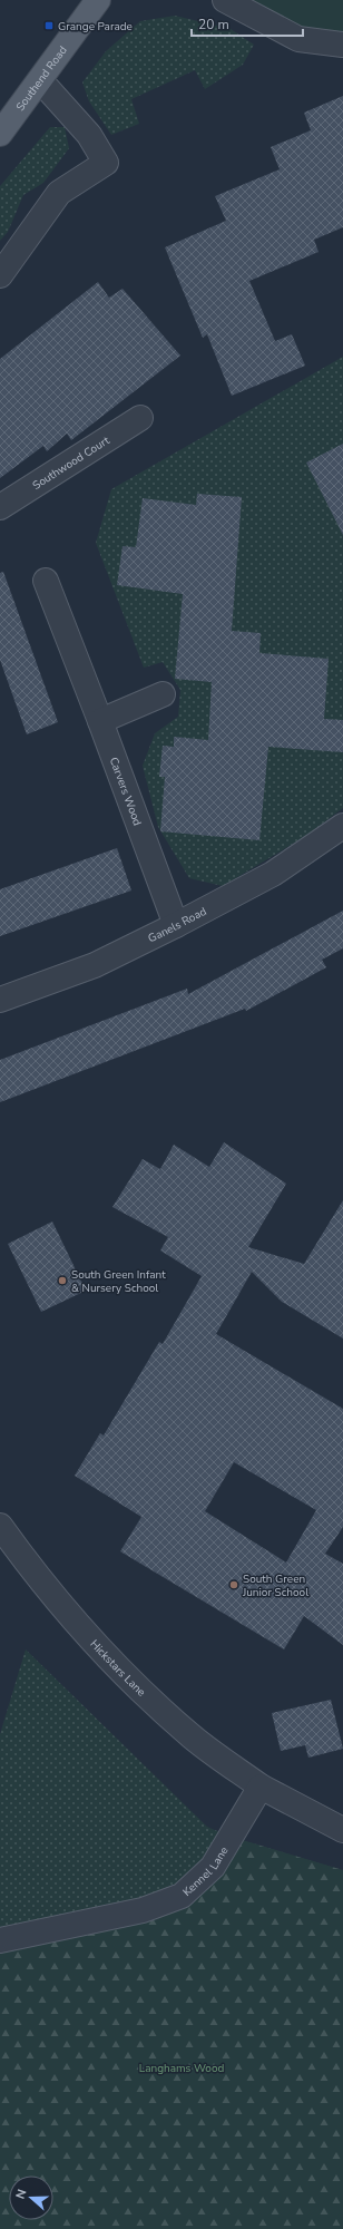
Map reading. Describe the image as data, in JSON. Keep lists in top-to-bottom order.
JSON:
{
  "streets": {
    "main road": ["Southend Road"],
    "street": [
      "Southwood Court",
      "Carvers Wood",
      "Ganels Road",
      "Hickstars Lane",
      "Kennel Lane"
    ]
  },
  "crossings": [
    ["Carvers Wood", "Ganels Road"],
    ["Hickstars Lane", "Kennel Lane"]
  ],
  "parks": ["Langhams Wood"],
  "places": {
    "transit": ["Grange Parade"],
    "other": ["South Green Infant & Nursery School", "South Green Junior School"]
  },
  "scale_bar": "20 m",
  "north": "left"
}
